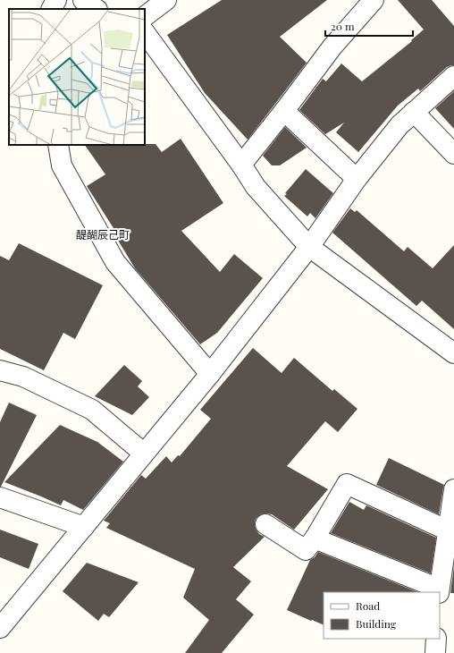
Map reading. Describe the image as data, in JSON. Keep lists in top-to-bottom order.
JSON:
{
  "districts": ["醍醐辰己町"],
  "legend": ["Road", "Building"],
  "scale_bar": "20 m"
}
